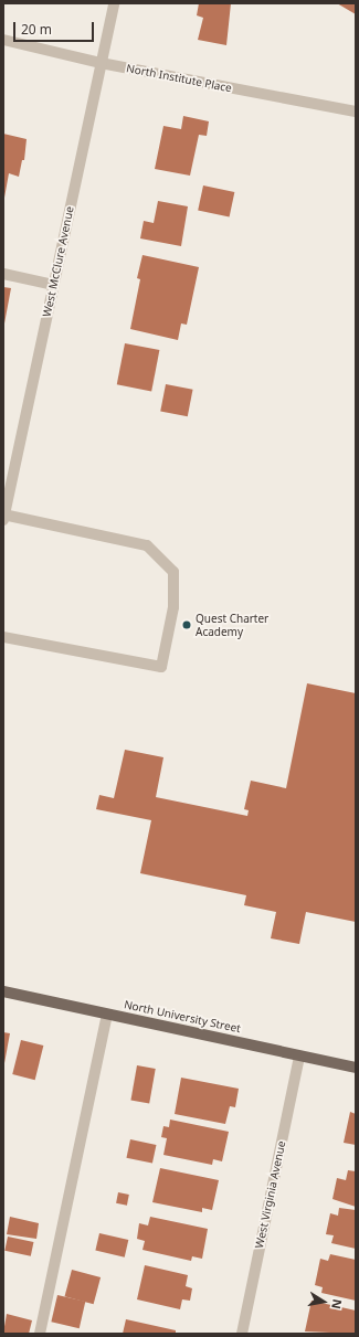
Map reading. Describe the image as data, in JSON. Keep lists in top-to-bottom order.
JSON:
{
  "streets": {
    "main road": ["North University Street"],
    "street": ["North Institute Place", "West McClure Avenue", "West Virginia Avenue"]
  },
  "crossings": [
    ["North Institute Place", "West McClure Avenue"],
    ["North University Street", "West Virginia Avenue"]
  ],
  "places": ["Quest Charter Academy"],
  "scale_bar": "20 m",
  "north": "right"
}
